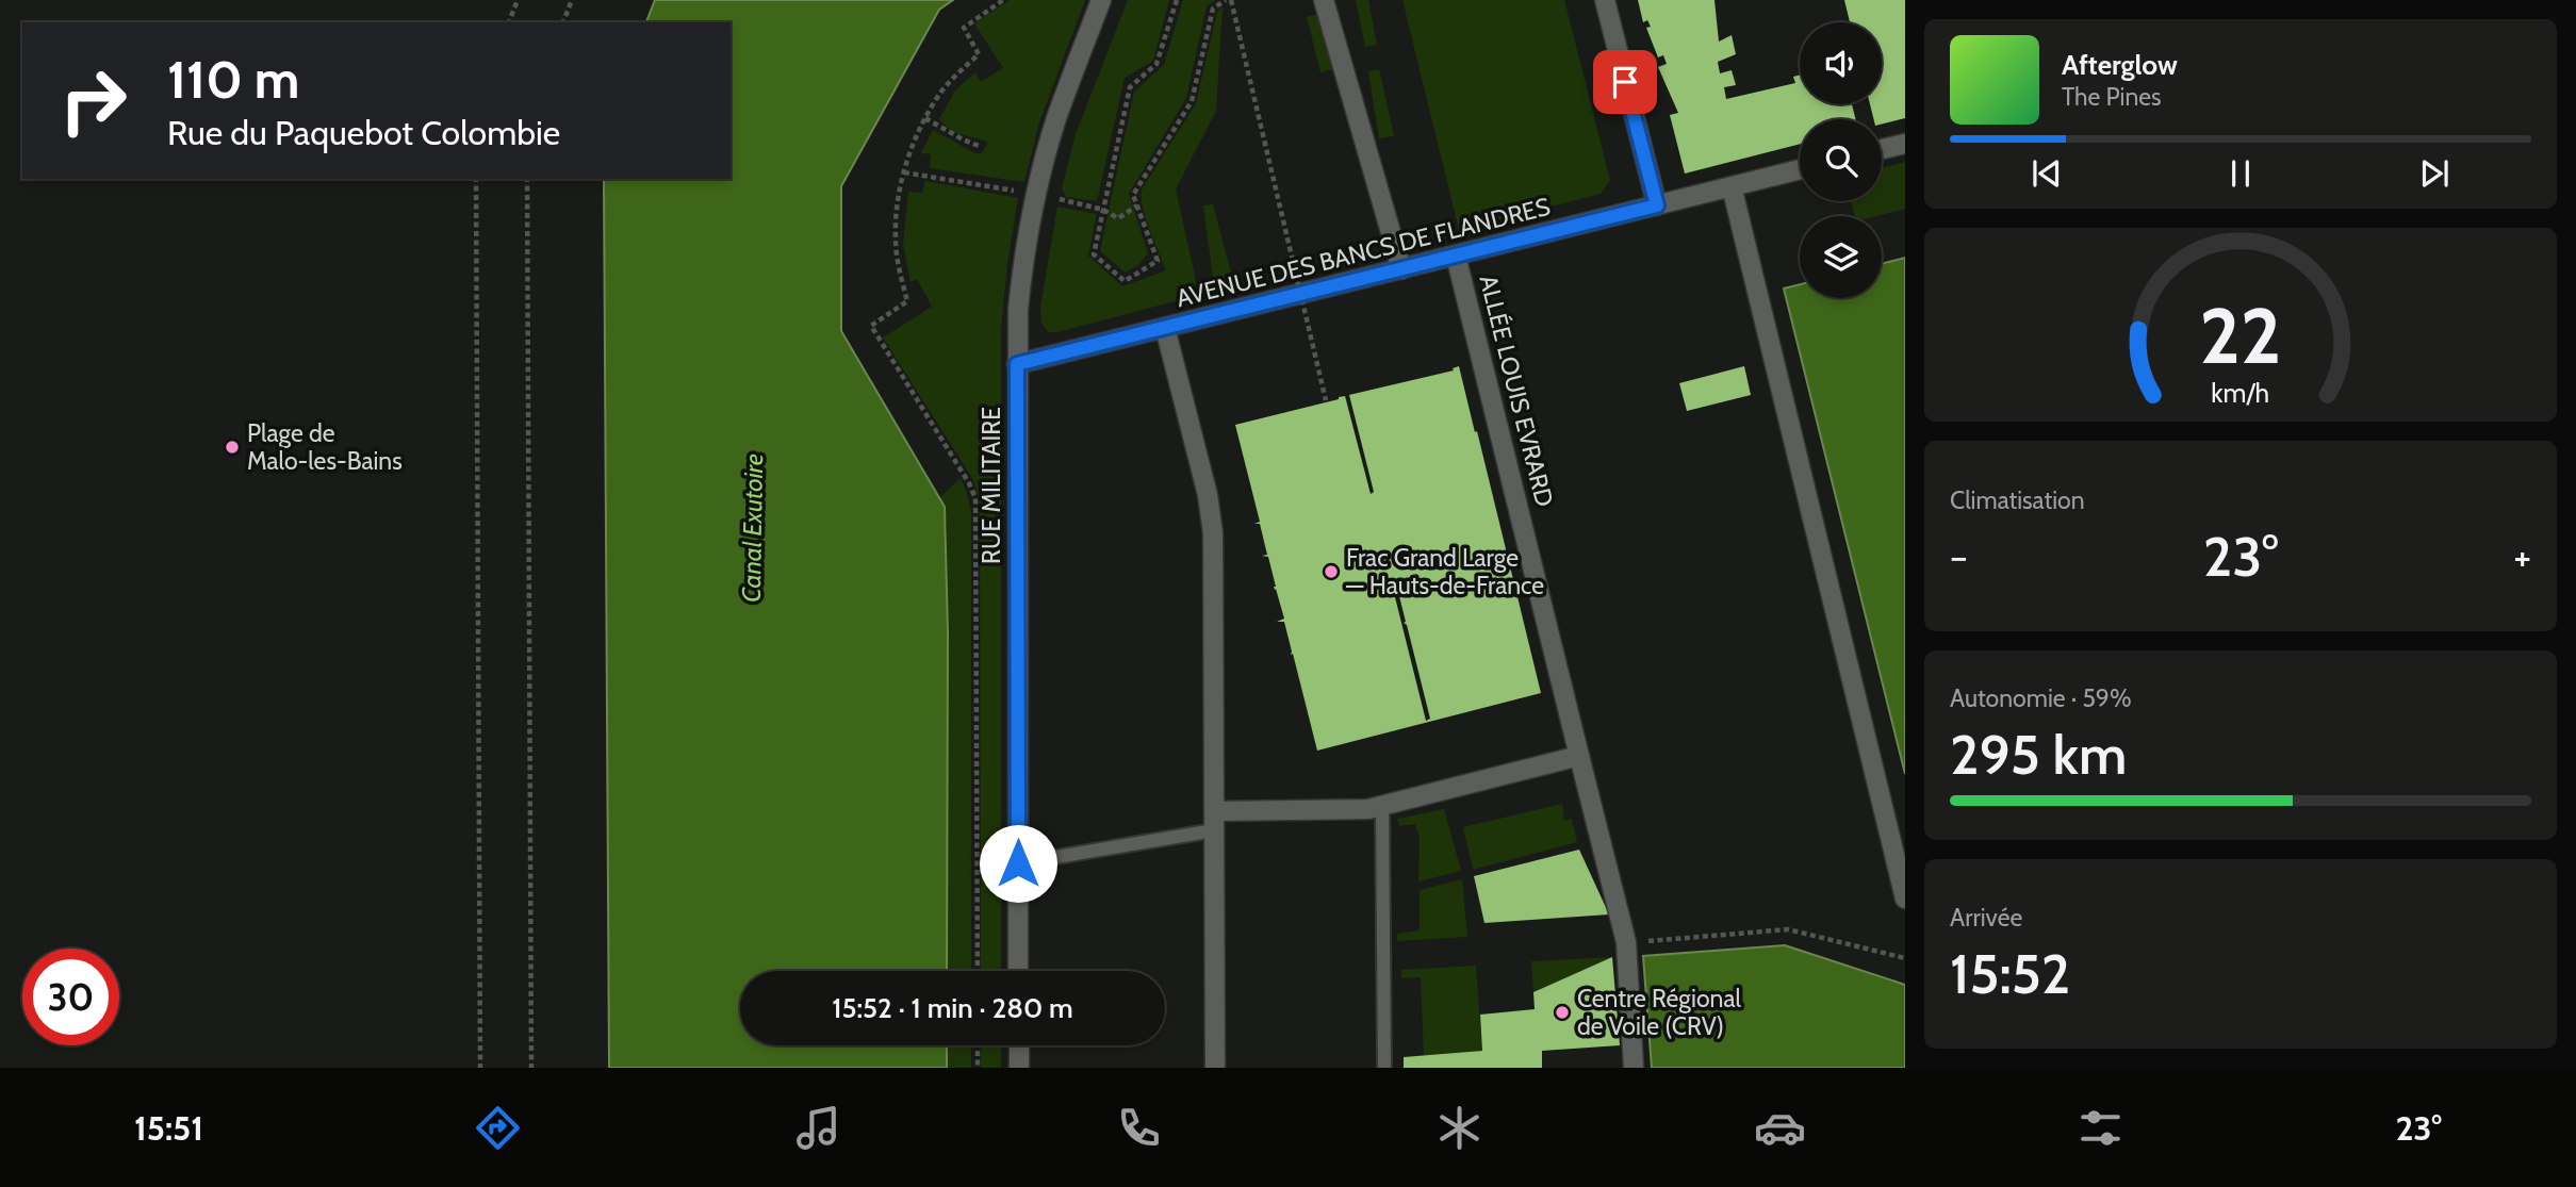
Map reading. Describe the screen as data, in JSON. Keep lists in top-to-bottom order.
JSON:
{
  "streets": {
    "street": ["AVENUE DES BANCS DE FLANDRES", "ALLÉE LOUIS EVRARD", "RUE MILITAIRE"]
  },
  "crossings": [
    ["AVENUE DES BANCS DE FLANDRES", "ALLÉE LOUIS EVRARD"]
  ],
  "water": ["Canal Exutoire"],
  "places": ["Plage de Malo-les-Bains", "Frac Grand Large — Hauts-de-France", "Centre Régional de Voile (CRV)"],
  "page": {
    "turn": ["110 m", "Rue du Paquebot Colombie"],
    "song": ["Afterglow", "The Pines"],
    "tile": [
      "Climatisation",
      ["Autonomie · 59%", "295 km"],
      ["Arrivée", "15:52"]
    ],
    "heat": ["−", "23°", "+"],
    "limit": "30",
    "trip": "15:52 · 1 min · 280 m",
    "tabs": ["15:51", "23°"],
    "gauge": ["22", "km/h"]
  }
}
